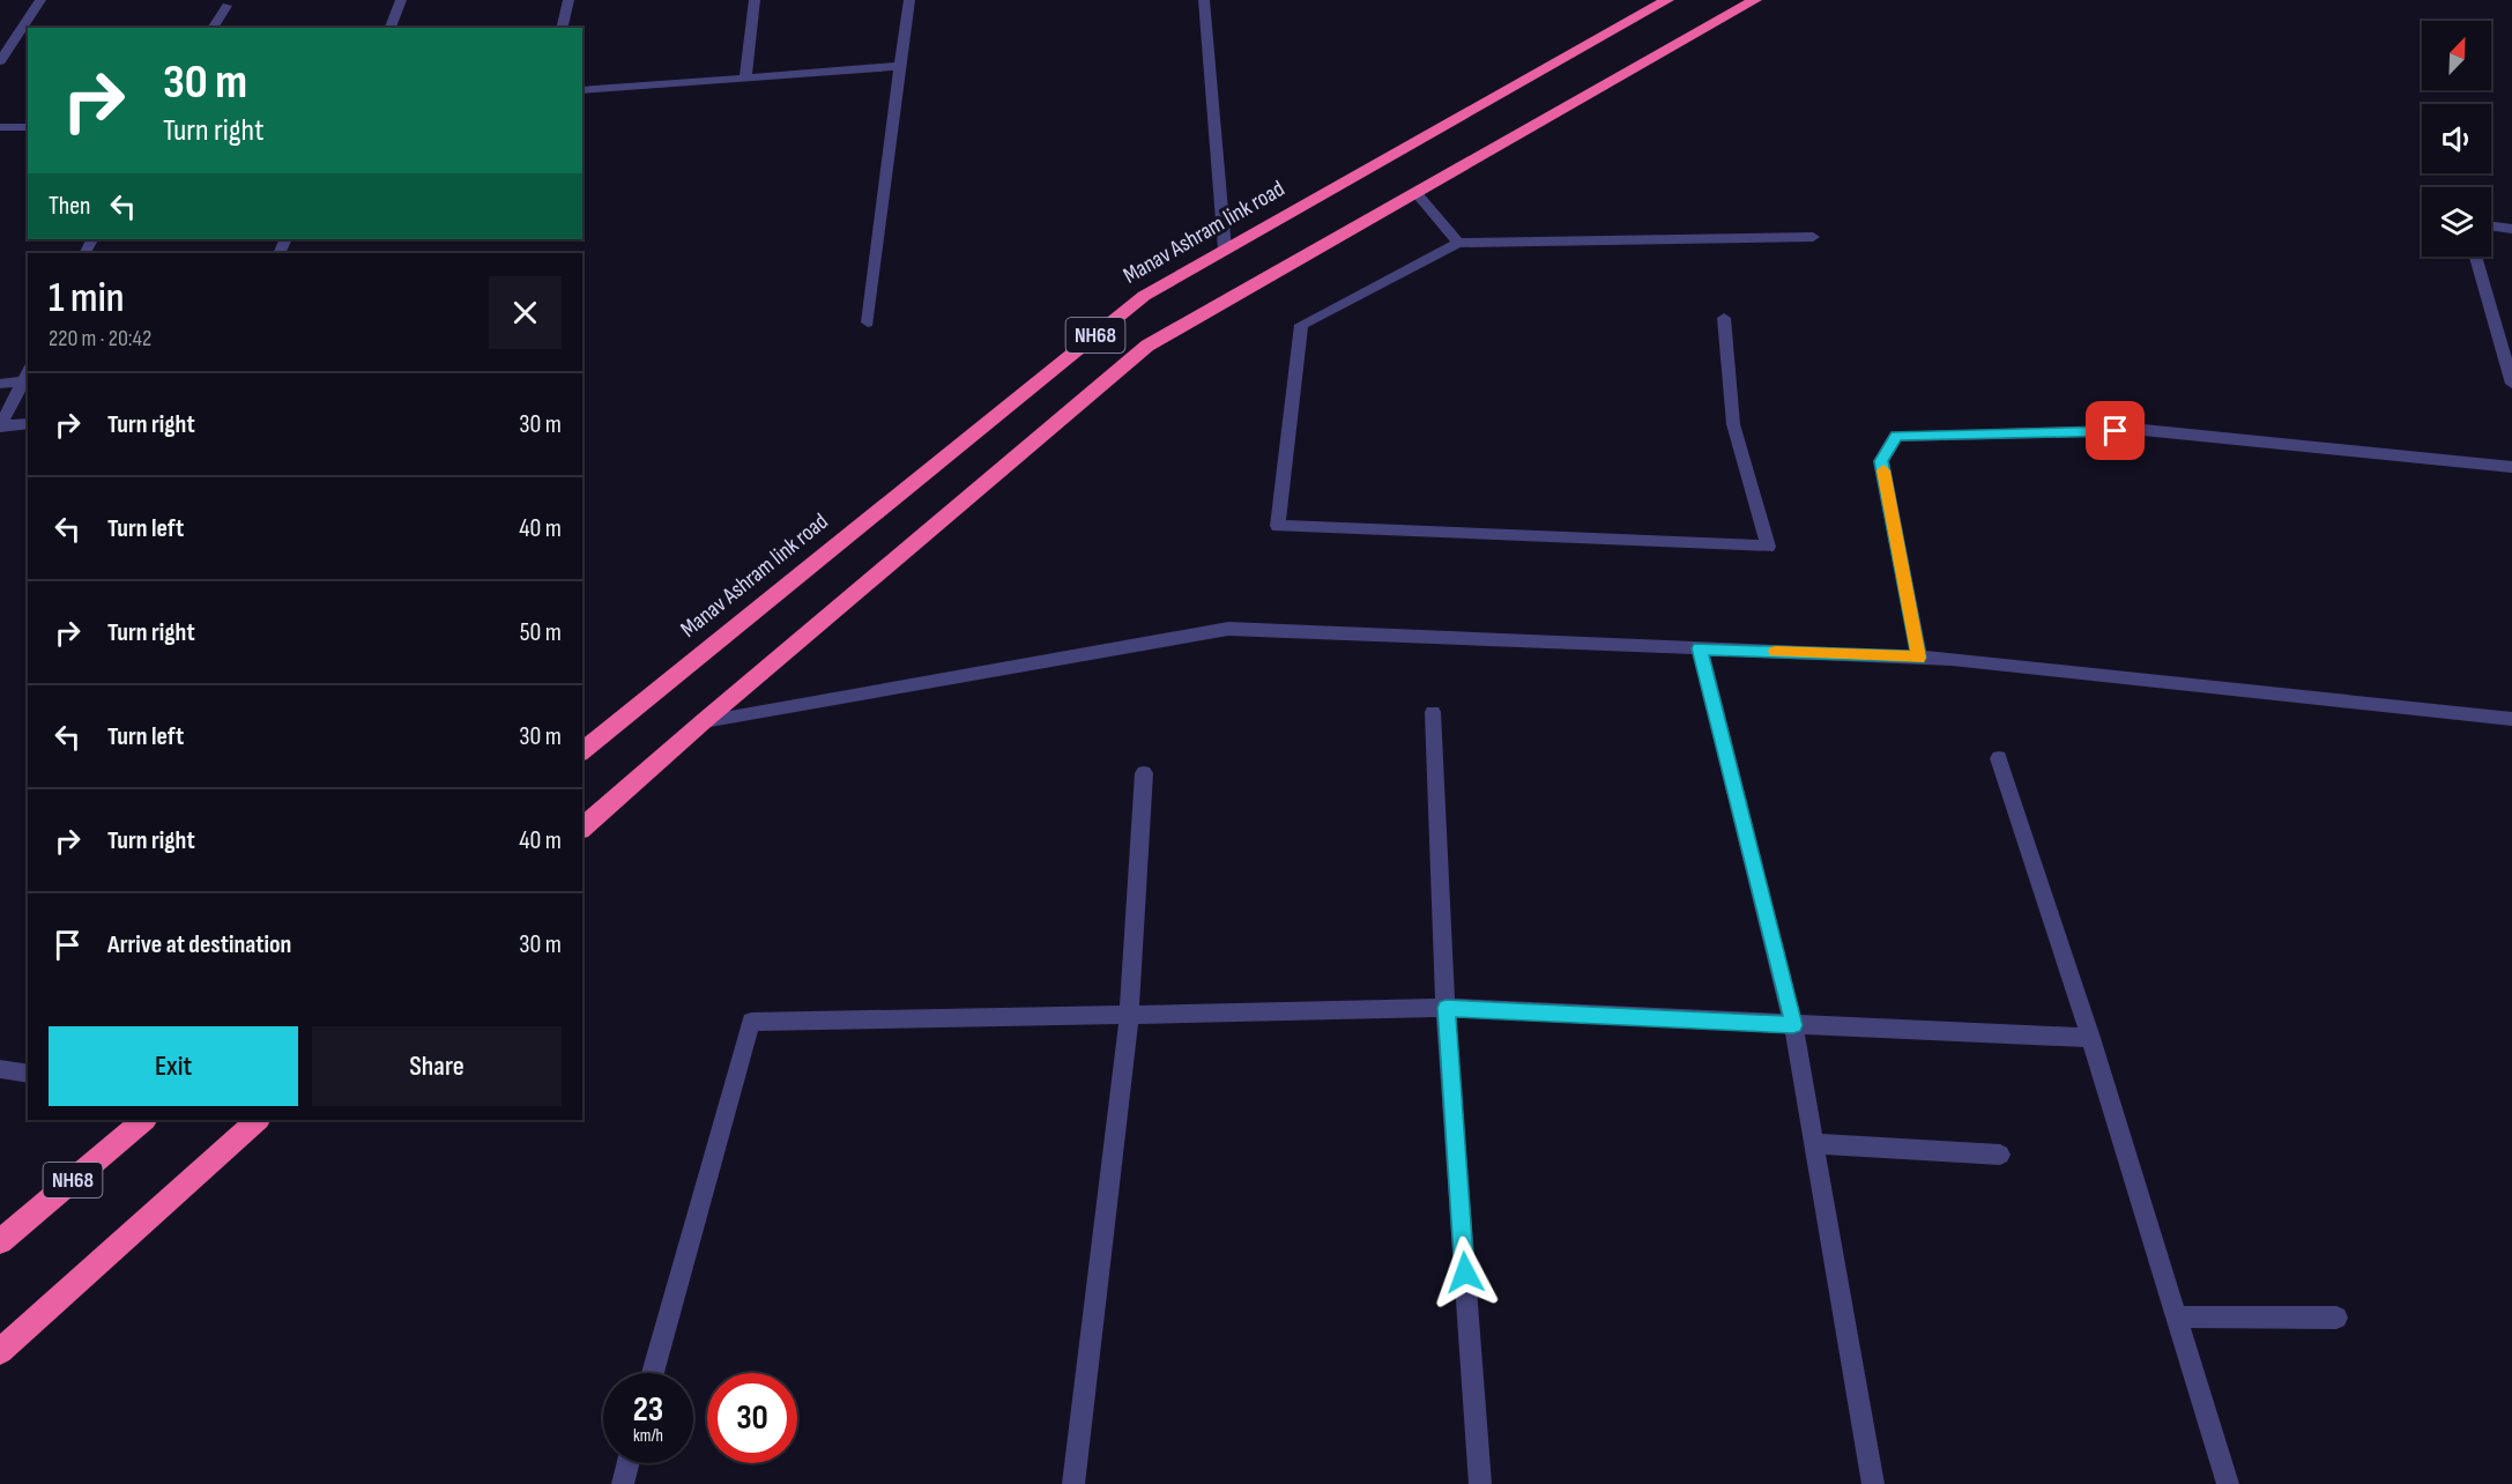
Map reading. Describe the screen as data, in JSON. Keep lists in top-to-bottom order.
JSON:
{
  "streets": {
    "highway": ["Manav Ashram link road", "NH68"]
  },
  "north": "top right",
  "page": {
    "turn": ["30 m", "Turn right"],
    "then": "Then",
    "heading": ["1 min", "220 m · 20:42"],
    "list": [
      {
        "name": "Turn right",
        "value": "30 m"
      },
      {
        "name": "Turn left",
        "value": "40 m"
      },
      {
        "name": "Turn right",
        "value": "50 m"
      },
      {
        "name": "Turn left",
        "value": "30 m"
      },
      {
        "name": "Turn right",
        "value": "40 m"
      },
      {
        "name": "Arrive at destination",
        "value": "30 m"
      }
    ],
    "buttons": ["Exit", "Share"],
    "speed": "23 km/h",
    "limit": "30"
  }
}
